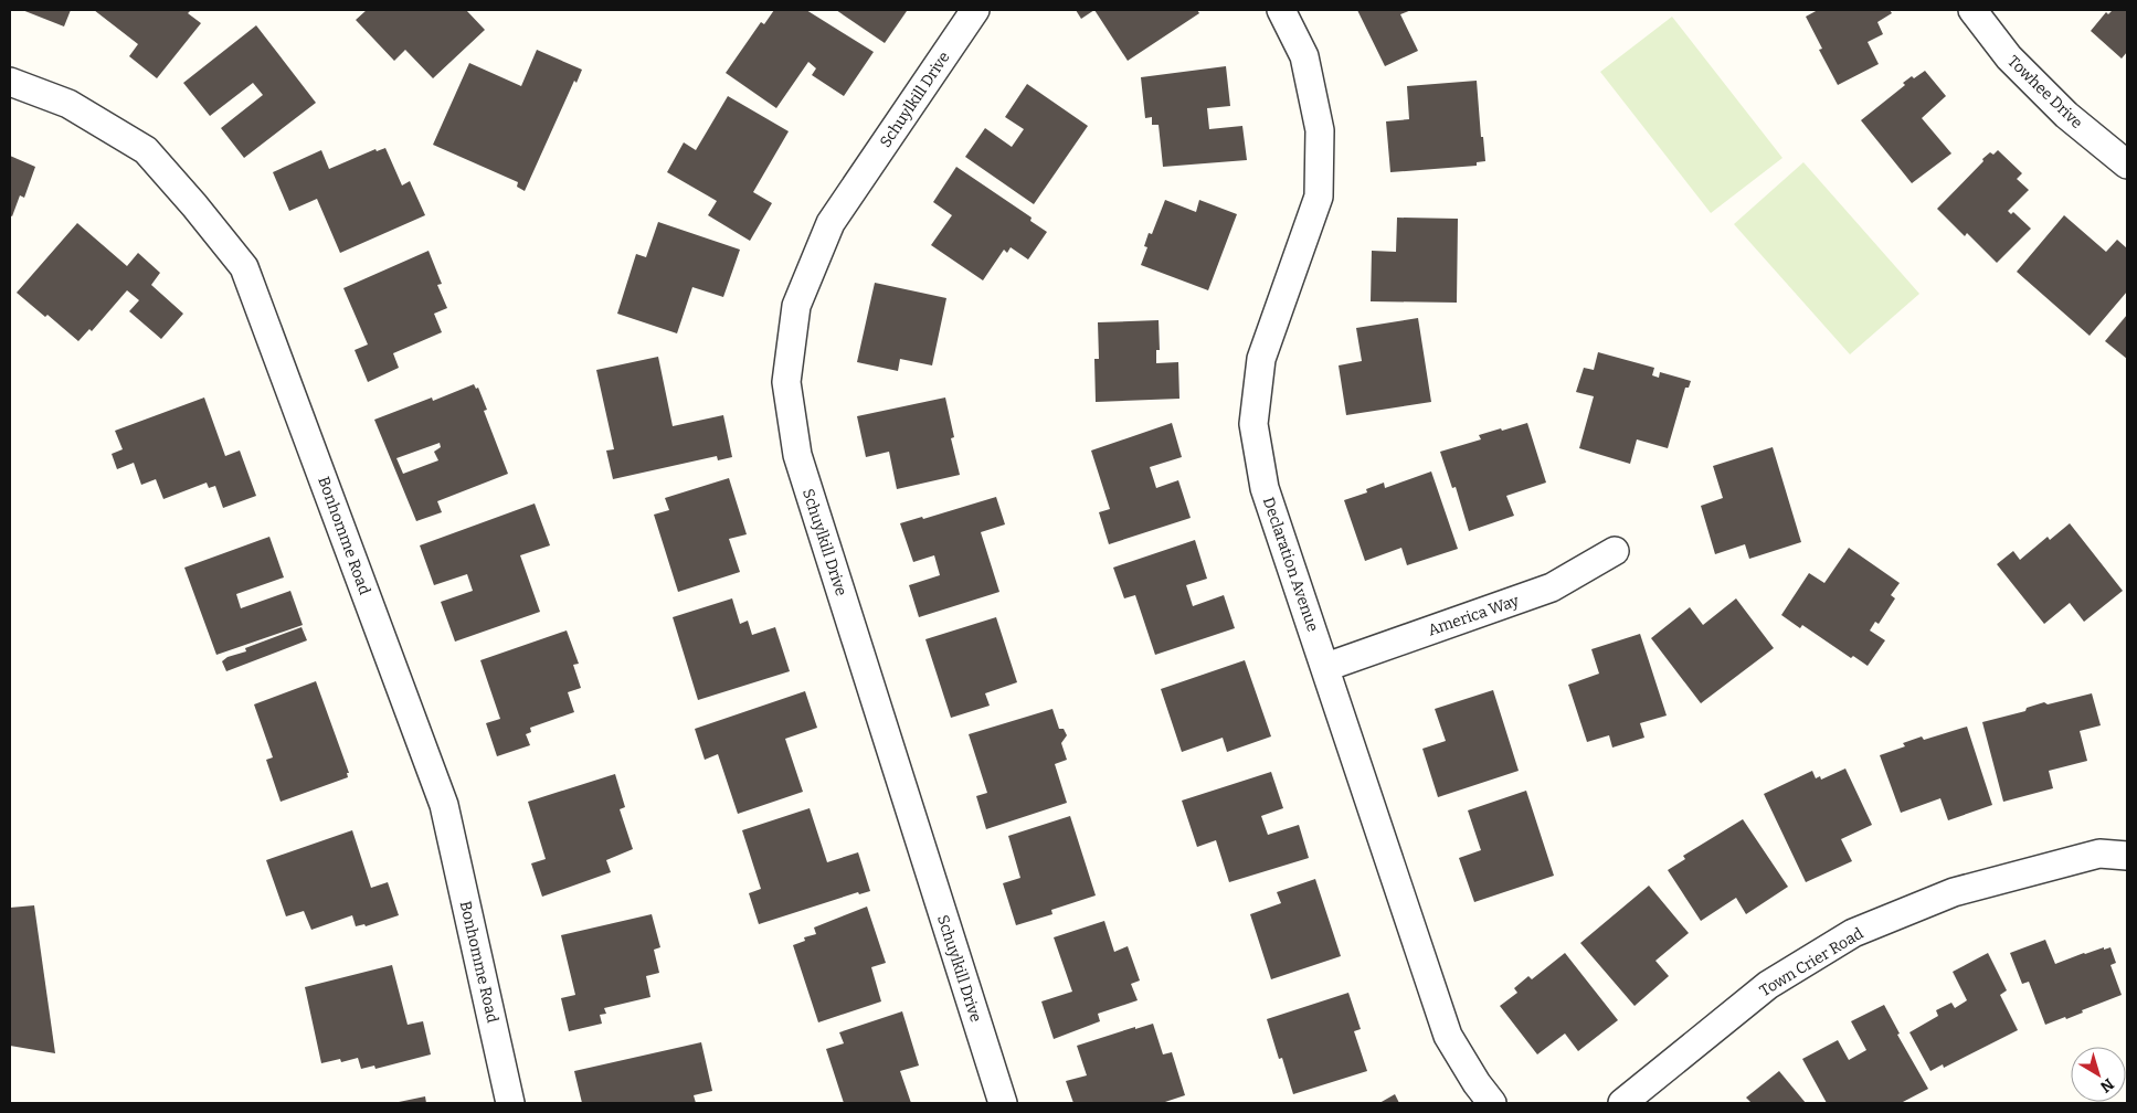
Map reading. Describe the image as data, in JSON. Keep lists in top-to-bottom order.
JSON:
{
  "streets": {
    "street": [
      "Towhee Drive",
      "Schuylkill Drive",
      "Bonhomme Road",
      "Declaration Avenue",
      "America Way",
      "Town Crier Road"
    ]
  },
  "crossings": [
    ["Declaration Avenue", "America Way"]
  ],
  "north": "bottom right"
}
